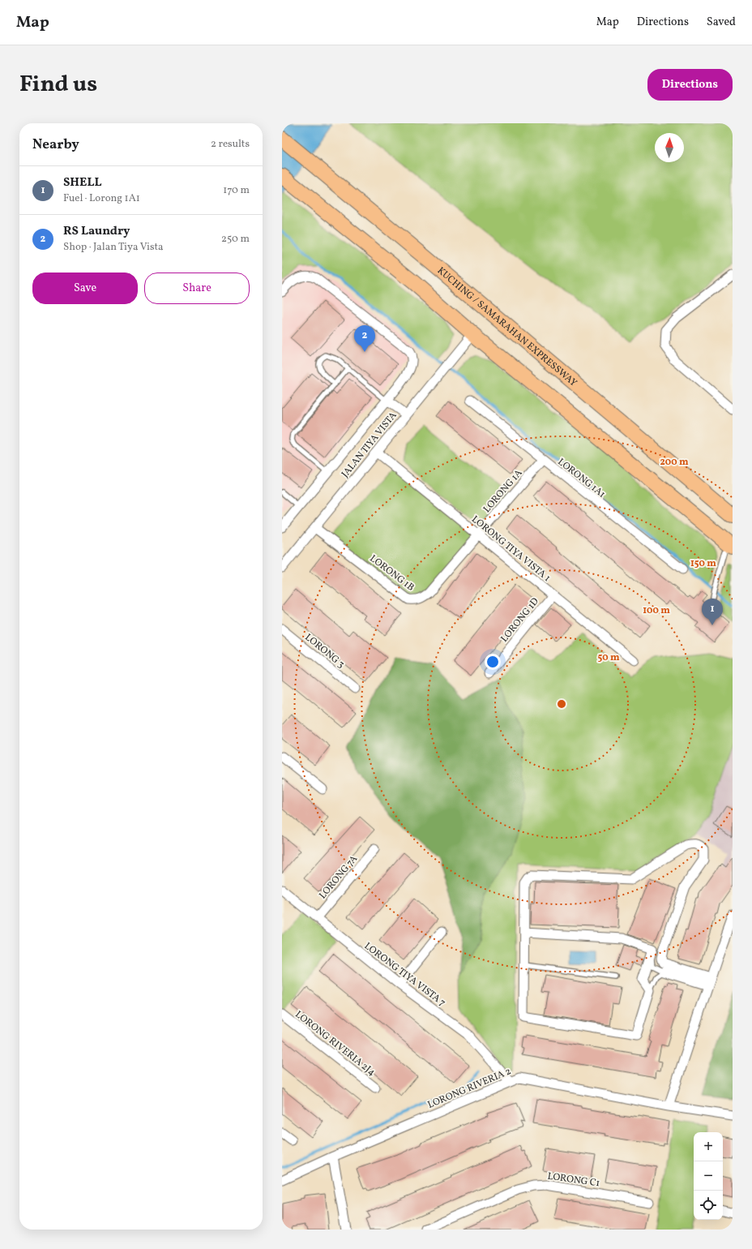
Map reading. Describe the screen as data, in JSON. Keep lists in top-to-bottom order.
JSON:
{
  "streets": {
    "highway": ["KUCHING / SAMARAHAN EXPRESSWAY"],
    "street": [
      "JALAN TIYA VISTA",
      "LORONG 1A1",
      "LORONG 1A",
      "LORONG TIYA VISTA 1",
      "LORONG 1B",
      "LORONG 1D",
      "LORONG 3",
      "LORONG 7A",
      "LORONG TIYA VISTA 7",
      "LORONG RIVERIA 2J4",
      "LORONG RIVERIA 2",
      "LORONG C1"
    ]
  },
  "crossings": [
    ["JALAN TIYA VISTA", "LORONG TIYA VISTA 1"],
    ["JALAN TIYA VISTA", "LORONG 1B"],
    ["LORONG 1A1", "LORONG 1A"],
    ["LORONG 1A", "LORONG TIYA VISTA 1"],
    ["LORONG 1A", "LORONG 1B"],
    ["LORONG TIYA VISTA 1", "LORONG 1B"],
    ["LORONG TIYA VISTA 1", "LORONG 1D"],
    ["LORONG 7A", "LORONG TIYA VISTA 7"],
    ["LORONG TIYA VISTA 7", "LORONG RIVERIA 2"]
  ],
  "north": "top",
  "page": {
    "header": "Map",
    "nav": ["Map", "Directions", "Saved"],
    "title": "Find us",
    "buttons": [
      "Directions",
      ["Save", "Share"]
    ],
    "heading": ["Nearby", "2 results"],
    "list": [
      {
        "mark": "1",
        "name": "SHELL",
        "note": "Fuel · Lorong 1A1",
        "value": "170 m"
      },
      {
        "mark": "2",
        "name": "RS Laundry",
        "note": "Shop · Jalan Tiya Vista",
        "value": "250 m"
      }
    ],
    "pins": ["2", "1"],
    "map_buttons": ["+", "−"]
  },
  "rings": [
    "200 m",
    "150 m",
    "100 m",
    "50 m"
  ]
}
